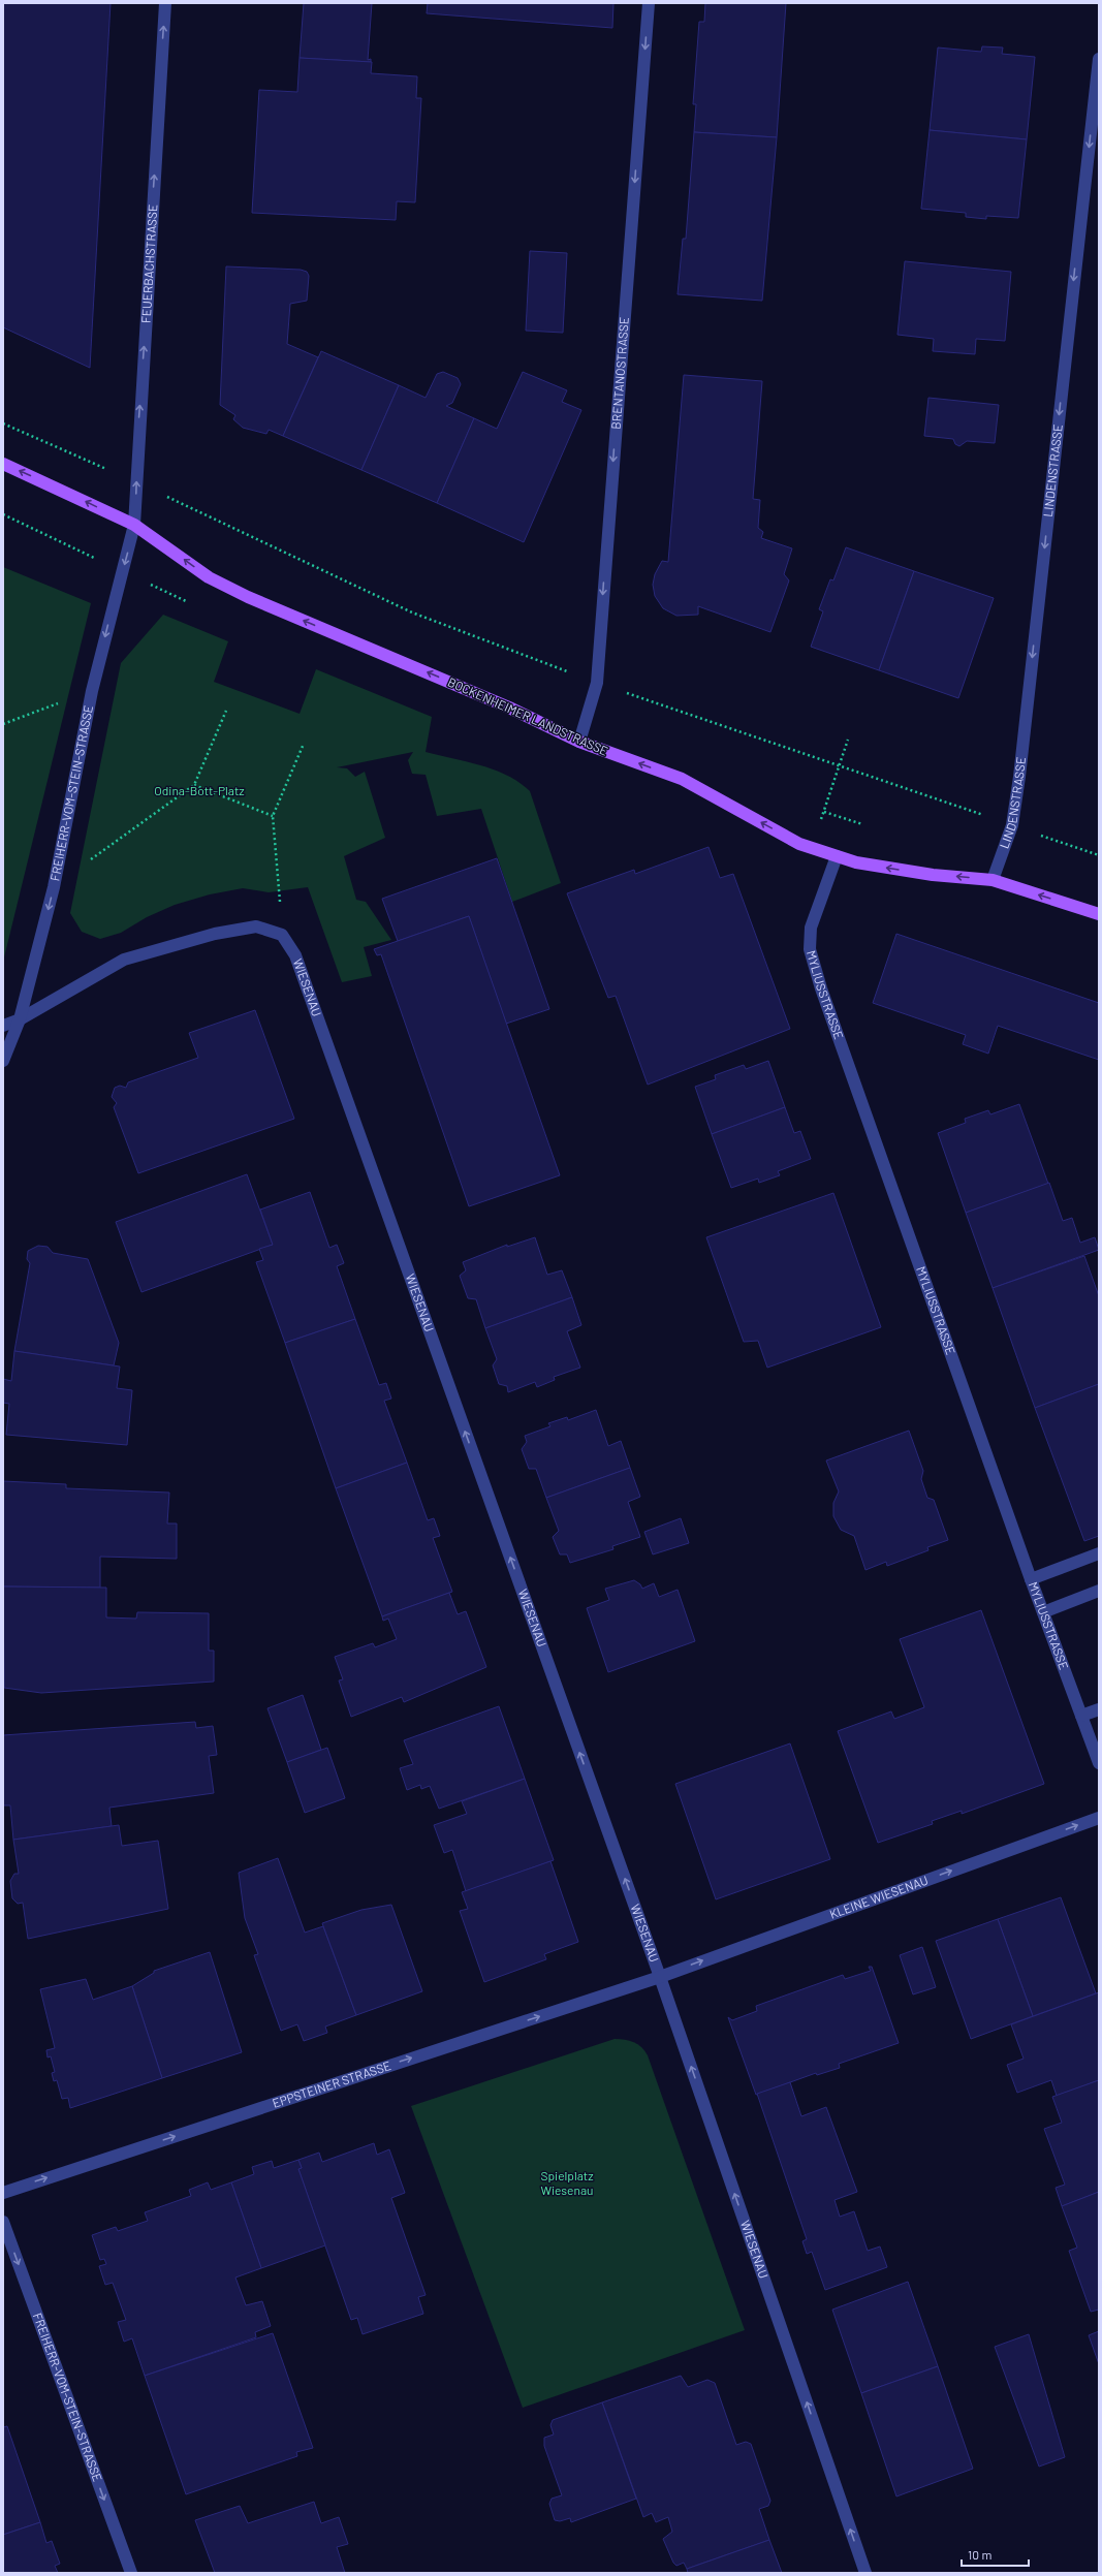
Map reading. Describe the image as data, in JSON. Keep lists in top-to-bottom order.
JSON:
{
  "streets": {
    "main road": ["BOCKENHEIMER LANDSTRASSE"],
    "street": [
      "FEUERBACHSTRASSE",
      "BRENTANOSTRASSE",
      "LINDENSTRASSE",
      "FREIHERR-VOM-STEIN-STRASSE",
      "WIESENAU",
      "MYLIUSSTRASSE",
      "KLEINE WIESENAU",
      "EPPSTEINER STRASSE"
    ]
  },
  "crossings": [
    ["FEUERBACHSTRASSE", "BOCKENHEIMER LANDSTRASSE"],
    ["FEUERBACHSTRASSE", "FREIHERR-VOM-STEIN-STRASSE"],
    ["BRENTANOSTRASSE", "BOCKENHEIMER LANDSTRASSE"],
    ["LINDENSTRASSE", "BOCKENHEIMER LANDSTRASSE"],
    ["BOCKENHEIMER LANDSTRASSE", "FREIHERR-VOM-STEIN-STRASSE"],
    ["BOCKENHEIMER LANDSTRASSE", "MYLIUSSTRASSE"],
    ["WIESENAU", "KLEINE WIESENAU"],
    ["WIESENAU", "EPPSTEINER STRASSE"],
    ["KLEINE WIESENAU", "EPPSTEINER STRASSE"]
  ],
  "one_way": [
    "FEUERBACHSTRASSE",
    "BRENTANOSTRASSE",
    "LINDENSTRASSE",
    "BOCKENHEIMER LANDSTRASSE",
    "FREIHERR-VOM-STEIN-STRASSE",
    "WIESENAU",
    "KLEINE WIESENAU",
    "EPPSTEINER STRASSE"
  ],
  "parks": ["Odina-Bott-Platz", "Spielplatz Wiesenau"],
  "scale_bar": "10 m"
}
